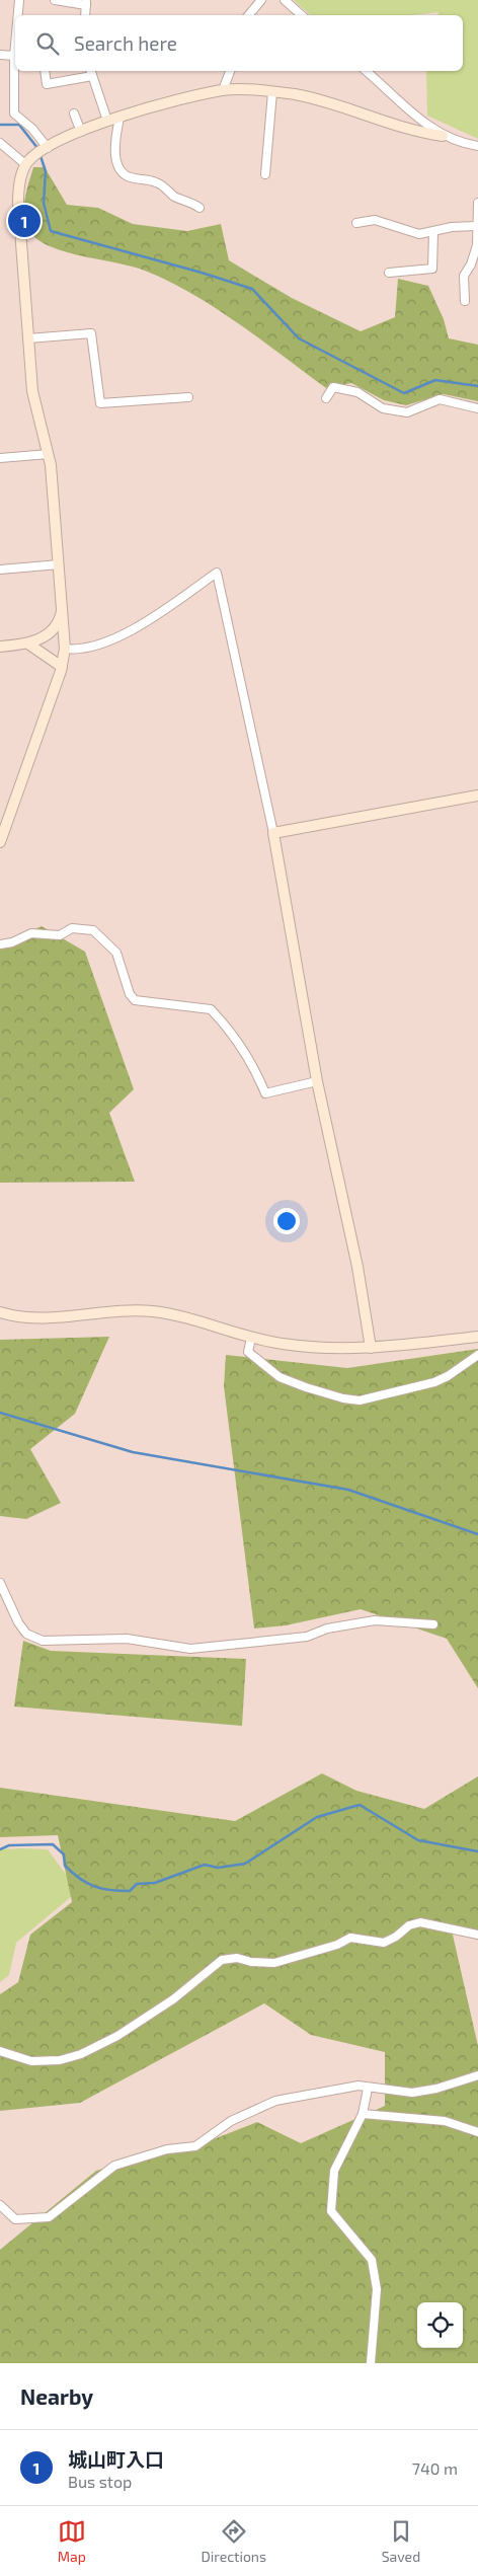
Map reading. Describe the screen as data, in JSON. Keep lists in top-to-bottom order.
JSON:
{
  "page": {
    "search": "Search here",
    "pins": "1",
    "heading": "Nearby",
    "list": [
      {
        "mark": "1",
        "name": "城山町入口",
        "note": "Bus stop",
        "value": "740 m"
      }
    ],
    "nav": ["Map", "Directions", "Saved"]
  }
}
